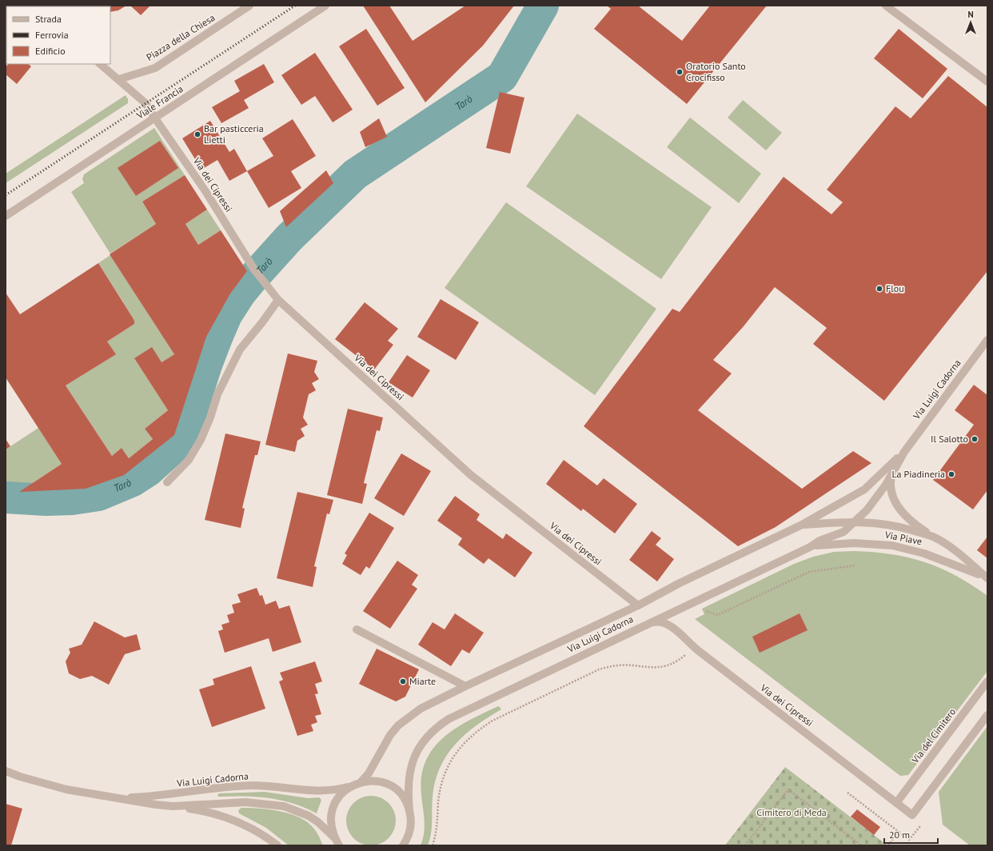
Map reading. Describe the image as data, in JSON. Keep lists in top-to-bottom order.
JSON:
{
  "streets": {
    "street": [
      "Piazza della Chiesa",
      "Viale Francia",
      "Via dei Cipressi",
      "Via Luigi Cadorna",
      "Via Piave",
      "Via del Cimitero"
    ]
  },
  "crossings": [
    ["Piazza della Chiesa", "Via dei Cipressi"],
    ["Viale Francia", "Via dei Cipressi"],
    ["Via dei Cipressi", "Via Luigi Cadorna"],
    ["Via dei Cipressi", "Via del Cimitero"],
    ["Via Luigi Cadorna", "Via Piave"]
  ],
  "water": ["Tarò"],
  "parks": ["Cimitero di Meda"],
  "places": [
    "Oratorio Santo Crocifisso",
    "Bar pasticceria Lietti",
    "Flou",
    "Il Salotto",
    "La Piadineria",
    "Miarte"
  ],
  "legend": ["Strada", "Ferrovia", "Edificio"],
  "scale_bar": "20 m",
  "north": "top"
}
